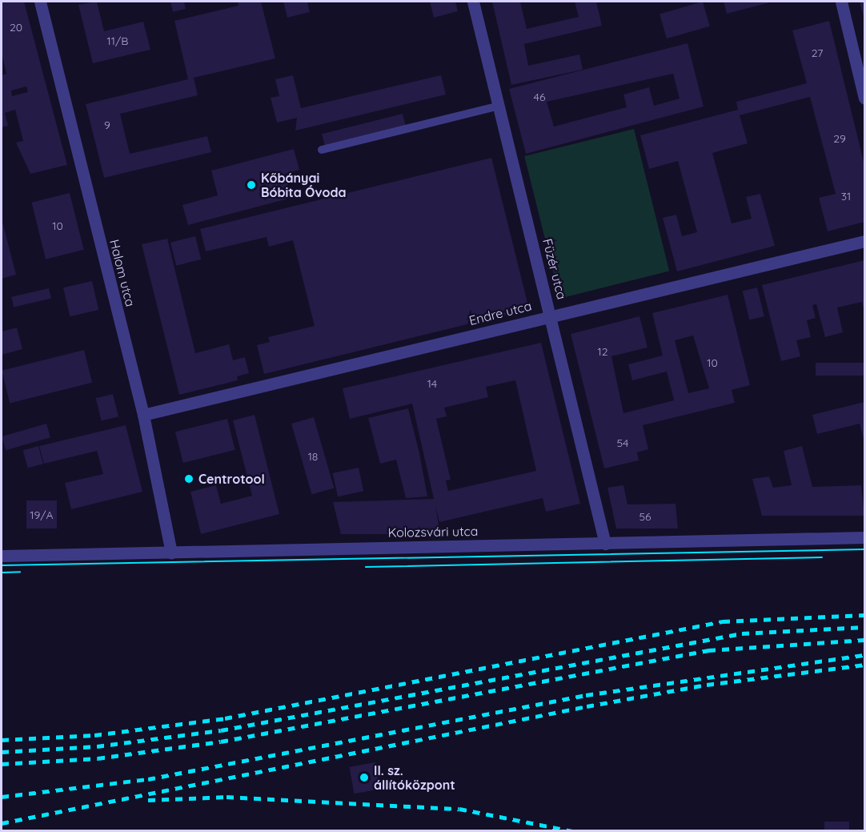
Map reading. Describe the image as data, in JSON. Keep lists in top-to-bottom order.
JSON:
{
  "streets": {
    "street": [
      "Füzér utca",
      "Halom utca",
      "Endre utca",
      "Kolozsvári utca"
    ]
  },
  "crossings": [
    ["Füzér utca", "Endre utca"],
    ["Füzér utca", "Kolozsvári utca"],
    ["Halom utca", "Endre utca"],
    ["Halom utca", "Kolozsvári utca"]
  ],
  "places": ["Kőbányai Bóbita Óvoda", "Centrotool", "II. sz. állítóközpont"],
  "house_numbers": [
    "20",
    "11/B",
    "27",
    "46",
    "9",
    "29",
    "31",
    "10",
    "12",
    "10",
    "14",
    "54",
    "18",
    "19/A",
    "56"
  ]
}
